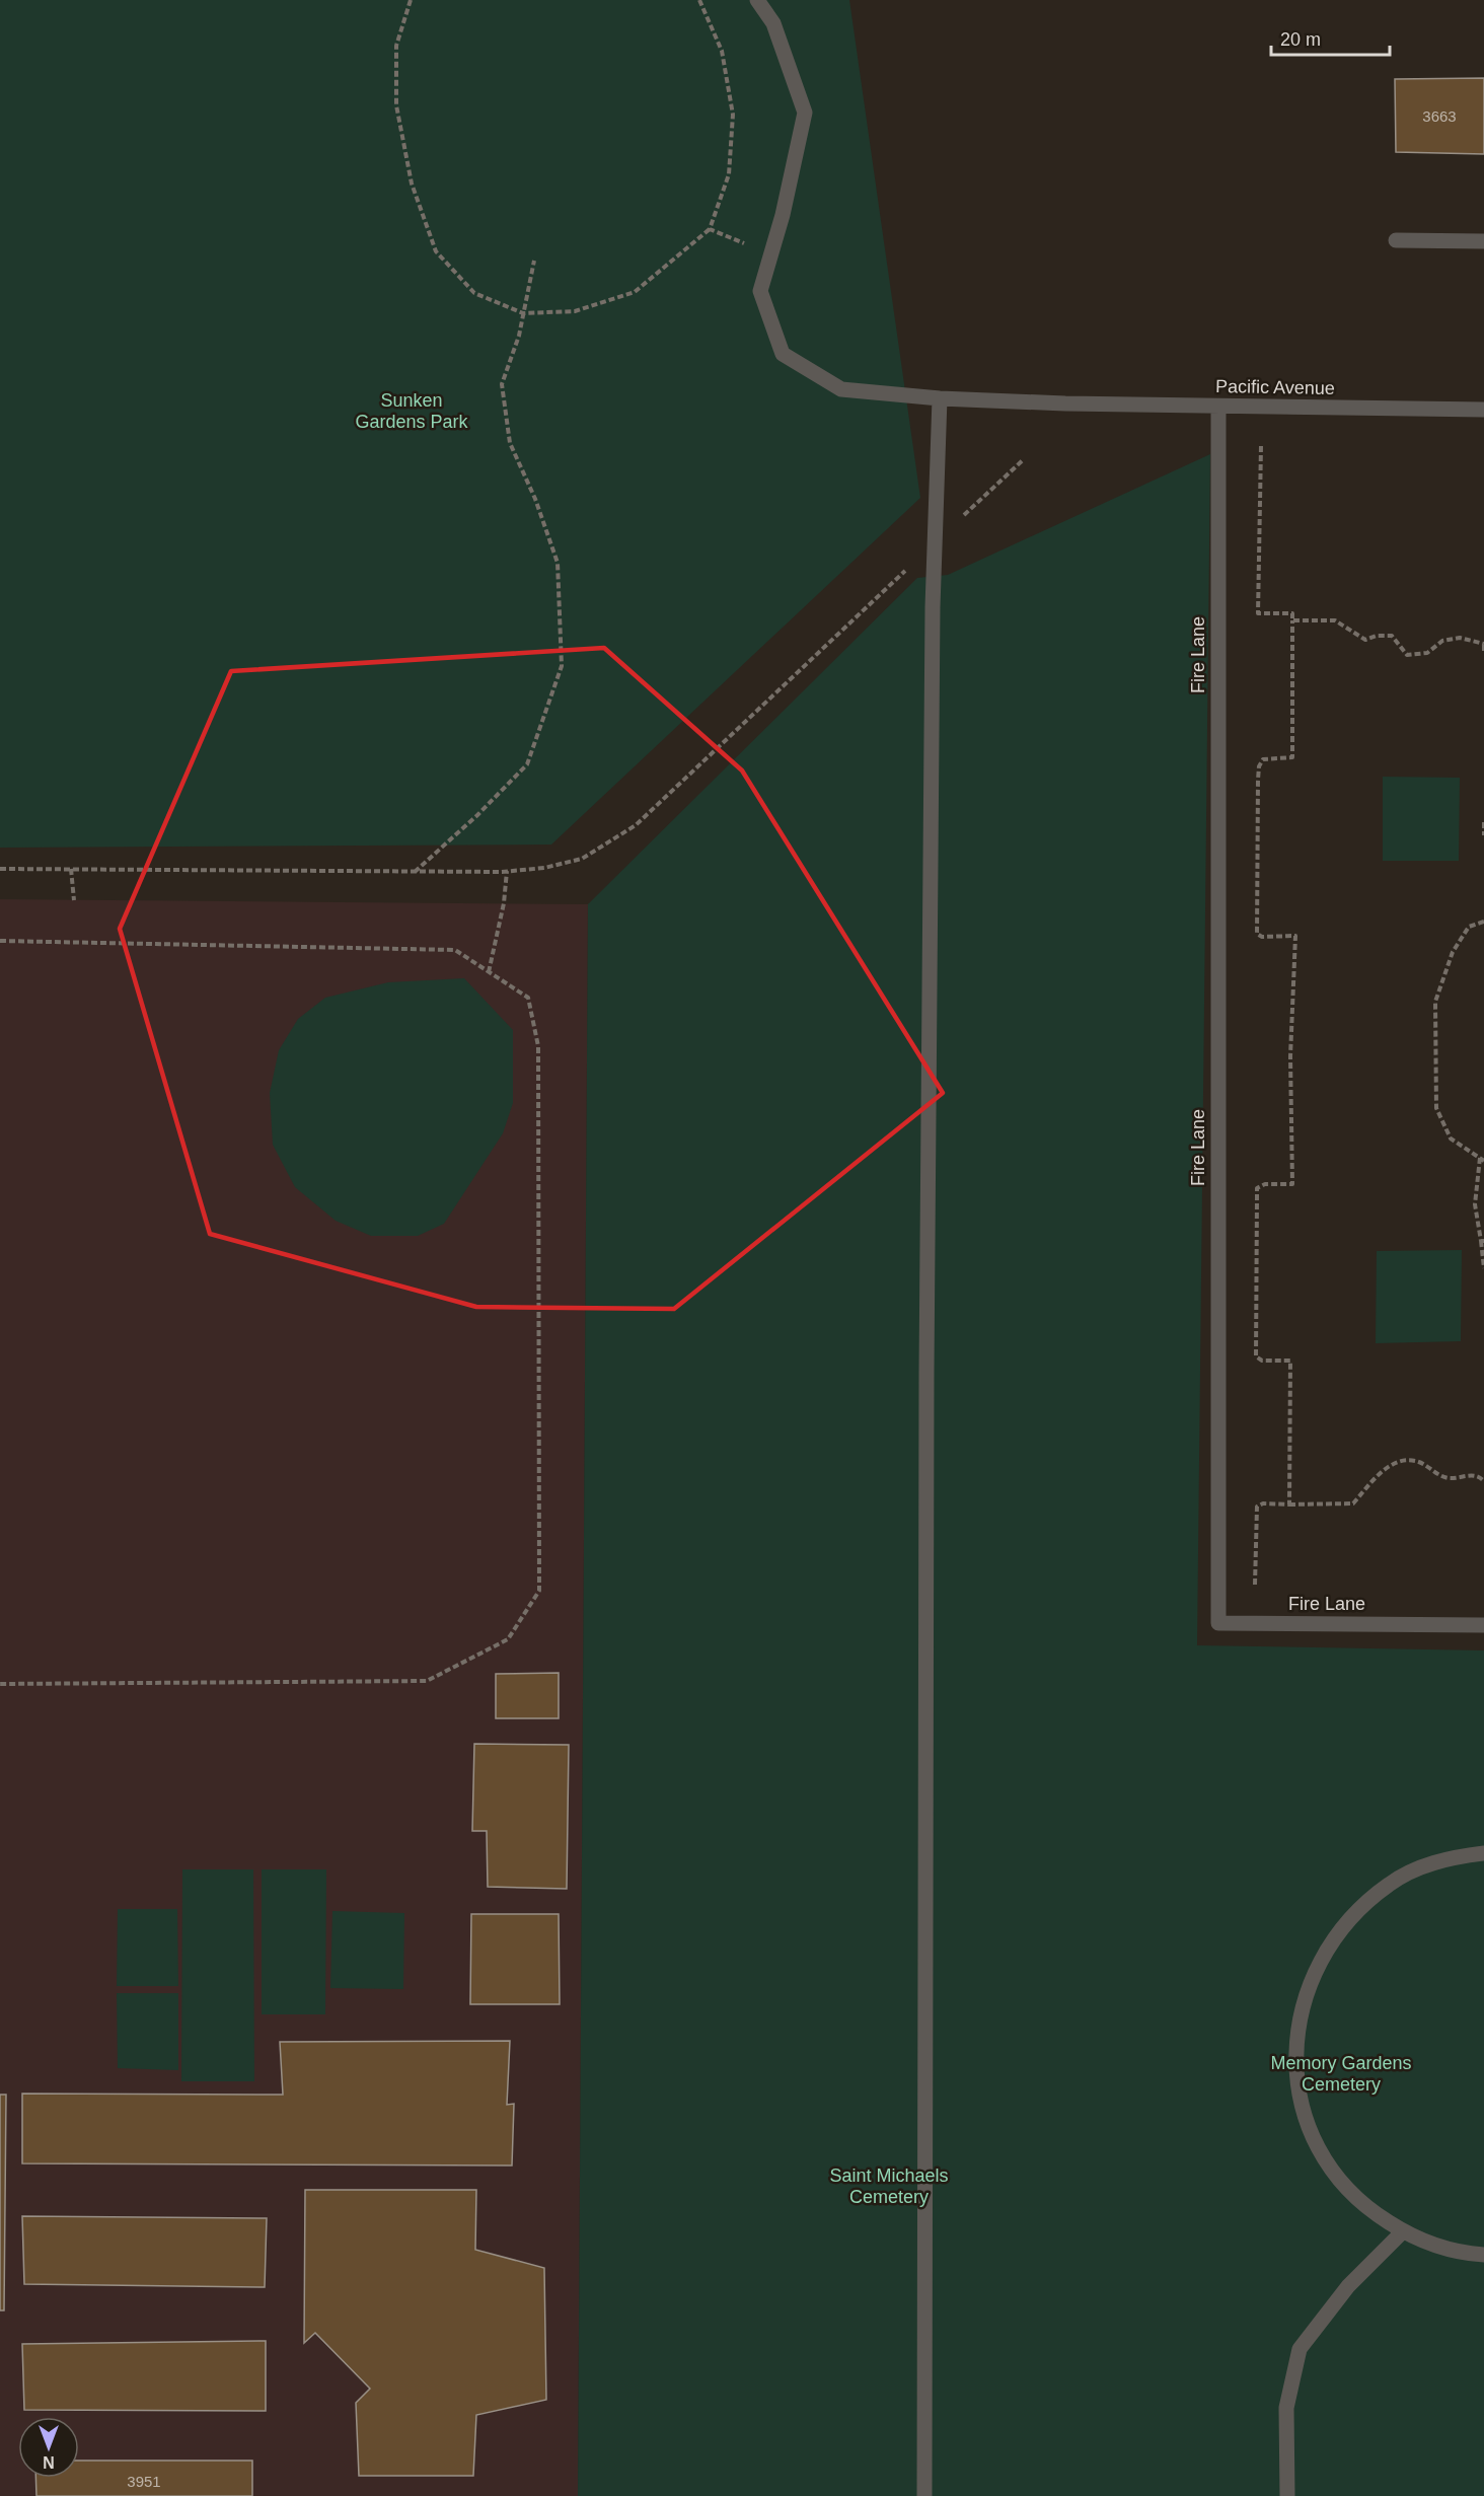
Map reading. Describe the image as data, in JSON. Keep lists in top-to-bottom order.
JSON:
{
  "streets": {
    "street": ["Pacific Avenue", "Fire Lane"]
  },
  "crossings": [
    ["Pacific Avenue", "Fire Lane"]
  ],
  "parks": ["Sunken Gardens Park", "Memory Gardens Cemetery", "Saint Michaels Cemetery"],
  "house_numbers": ["3663", "3951"],
  "scale_bar": "20 m",
  "north": "bottom"
}
